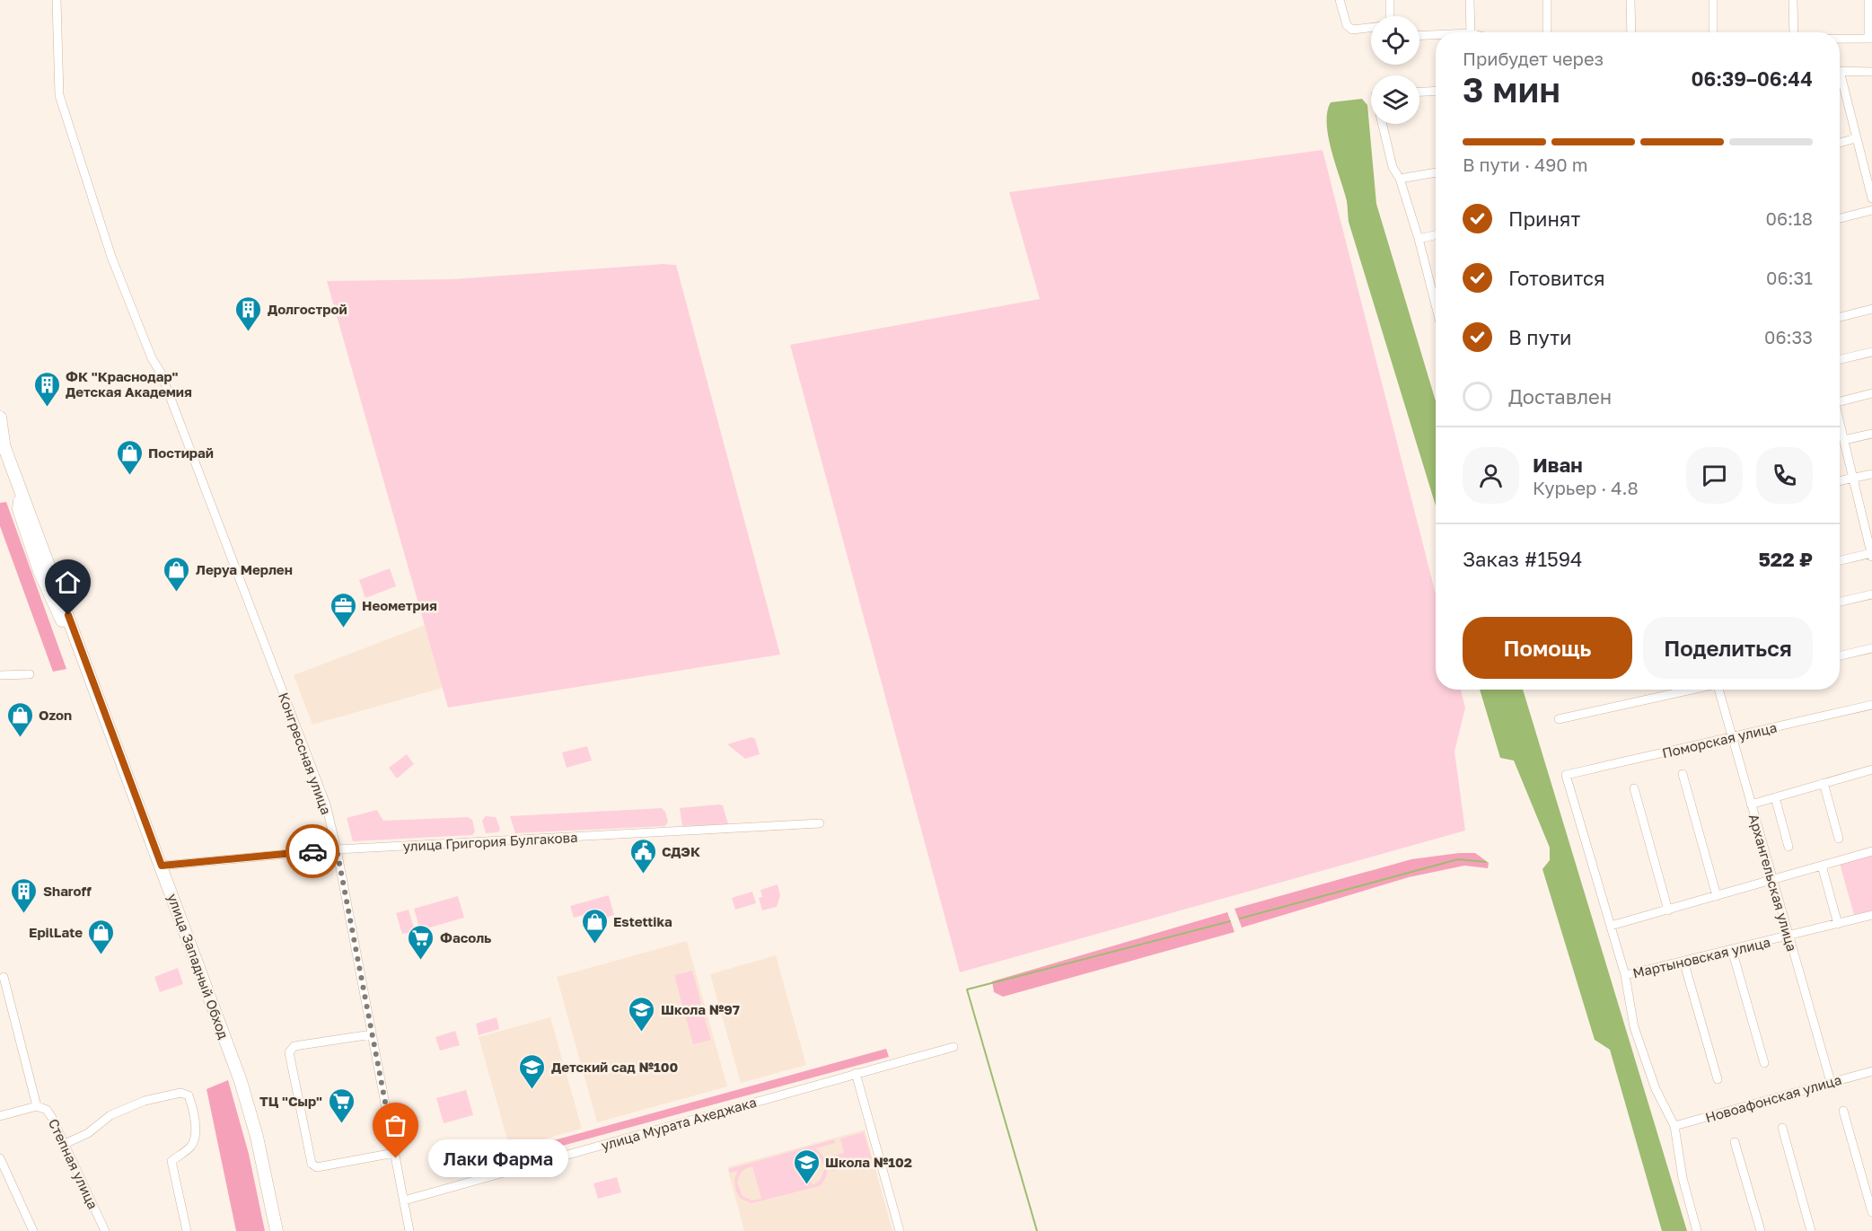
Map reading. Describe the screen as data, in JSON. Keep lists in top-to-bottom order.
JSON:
{
  "streets": {
    "highway": ["улица Западный Обход"],
    "street": [
      "Поморская улица",
      "Конгрессная улица",
      "улица Григория Булгакова",
      "Архангельская улица",
      "Мартыновская улица",
      "Новоафонская улица",
      "улица Мурата Ахеджака",
      "Степная улица"
    ]
  },
  "crossings": [
    ["Поморская улица", "Архангельская улица"],
    ["Конгрессная улица", "улица Григория Булгакова"],
    ["Конгрессная улица", "улица Мурата Ахеджака"],
    ["улица Григория Булгакова", "улица Западный Обход"],
    ["Архангельская улица", "Мартыновская улица"],
    ["Архангельская улица", "Новоафонская улица"]
  ],
  "places": {
    "building": ["Долгострой", "ФК \"Краснодар\" Детская Академия", "Sharoff"],
    "shop": [
      "Постирай",
      "Леруа Мерлен",
      "Ozon",
      "Estettika",
      "EpilLate"
    ],
    "office": ["Неометрия"],
    "public building": ["СДЭК"],
    "supermarket": ["Фасоль", "ТЦ \"Сыр\""],
    "school or university": ["Школа №97", "Детский сад №100", "Школа №102"],
    "other": ["Лаки Фарма"]
  },
  "page": {
    "heading": ["3 мин", "Прибудет через", "06:39–06:44"],
    "panel": [
      "Иван",
      "Курьер · 4.8",
      "Заказ #1594",
      "522 ₽"
    ],
    "bar": "В пути · 490 m",
    "list": [
      ["Принят", "06:18"],
      ["Готовится", "06:31"],
      ["В пути", "06:33"],
      "Доставлен"
    ],
    "buttons": ["Помощь", "Поделиться"],
    "bubble": "Лаки Фарма"
  }
}
